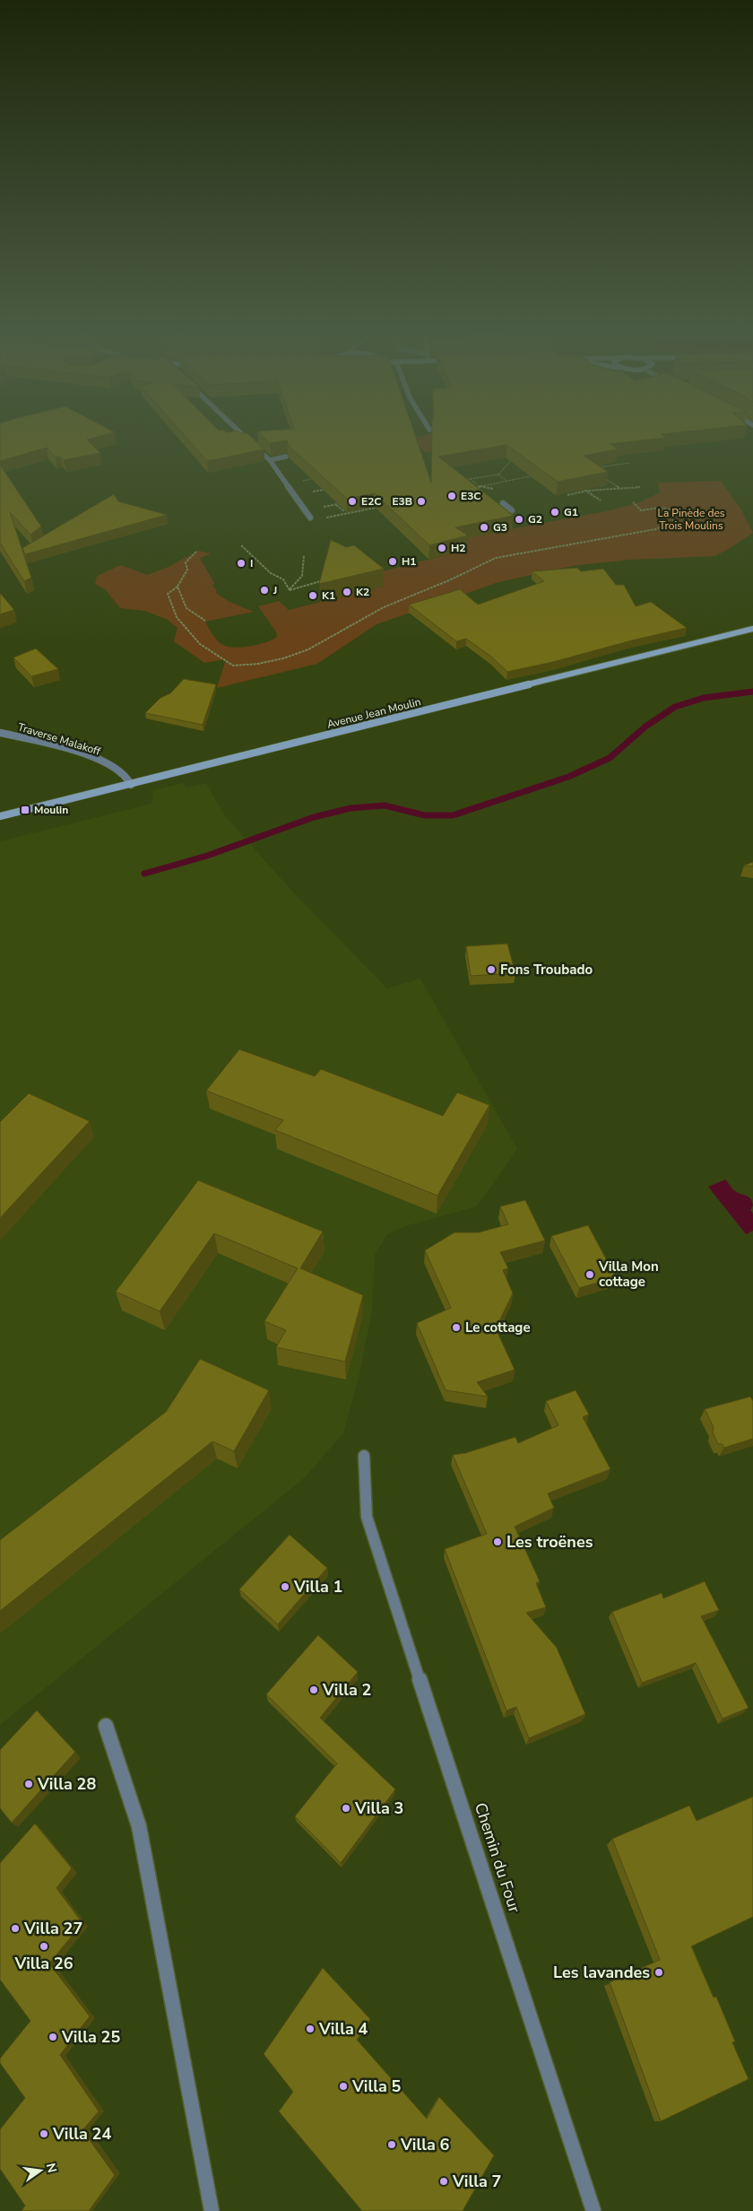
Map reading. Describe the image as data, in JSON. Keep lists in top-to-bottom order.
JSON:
{
  "streets": {
    "main road": ["Avenue Jean Moulin"],
    "street": ["Traverse Malakoff", "Chemin du Four"]
  },
  "crossings": [
    ["Avenue Jean Moulin", "Traverse Malakoff"]
  ],
  "parks": ["La Pinède des Trois Moulins"],
  "places": {
    "other": [
      "E3C",
      "E2C",
      "E3B",
      "G1",
      "G2",
      "G3",
      "H2",
      "H1",
      "I",
      "J",
      "K2",
      "K1",
      "Fons Troubado",
      "Villa Mon cottage",
      "Le cottage",
      "Les troënes",
      "Villa 1",
      "Villa 2",
      "Villa 28",
      "Villa 3",
      "Villa 27",
      "Villa 26",
      "Les lavandes",
      "Villa 4",
      "Villa 25",
      "Villa 5",
      "Villa 24",
      "Villa 6",
      "Villa 7"
    ],
    "transit": ["Moulin"]
  },
  "north": "right"
}
